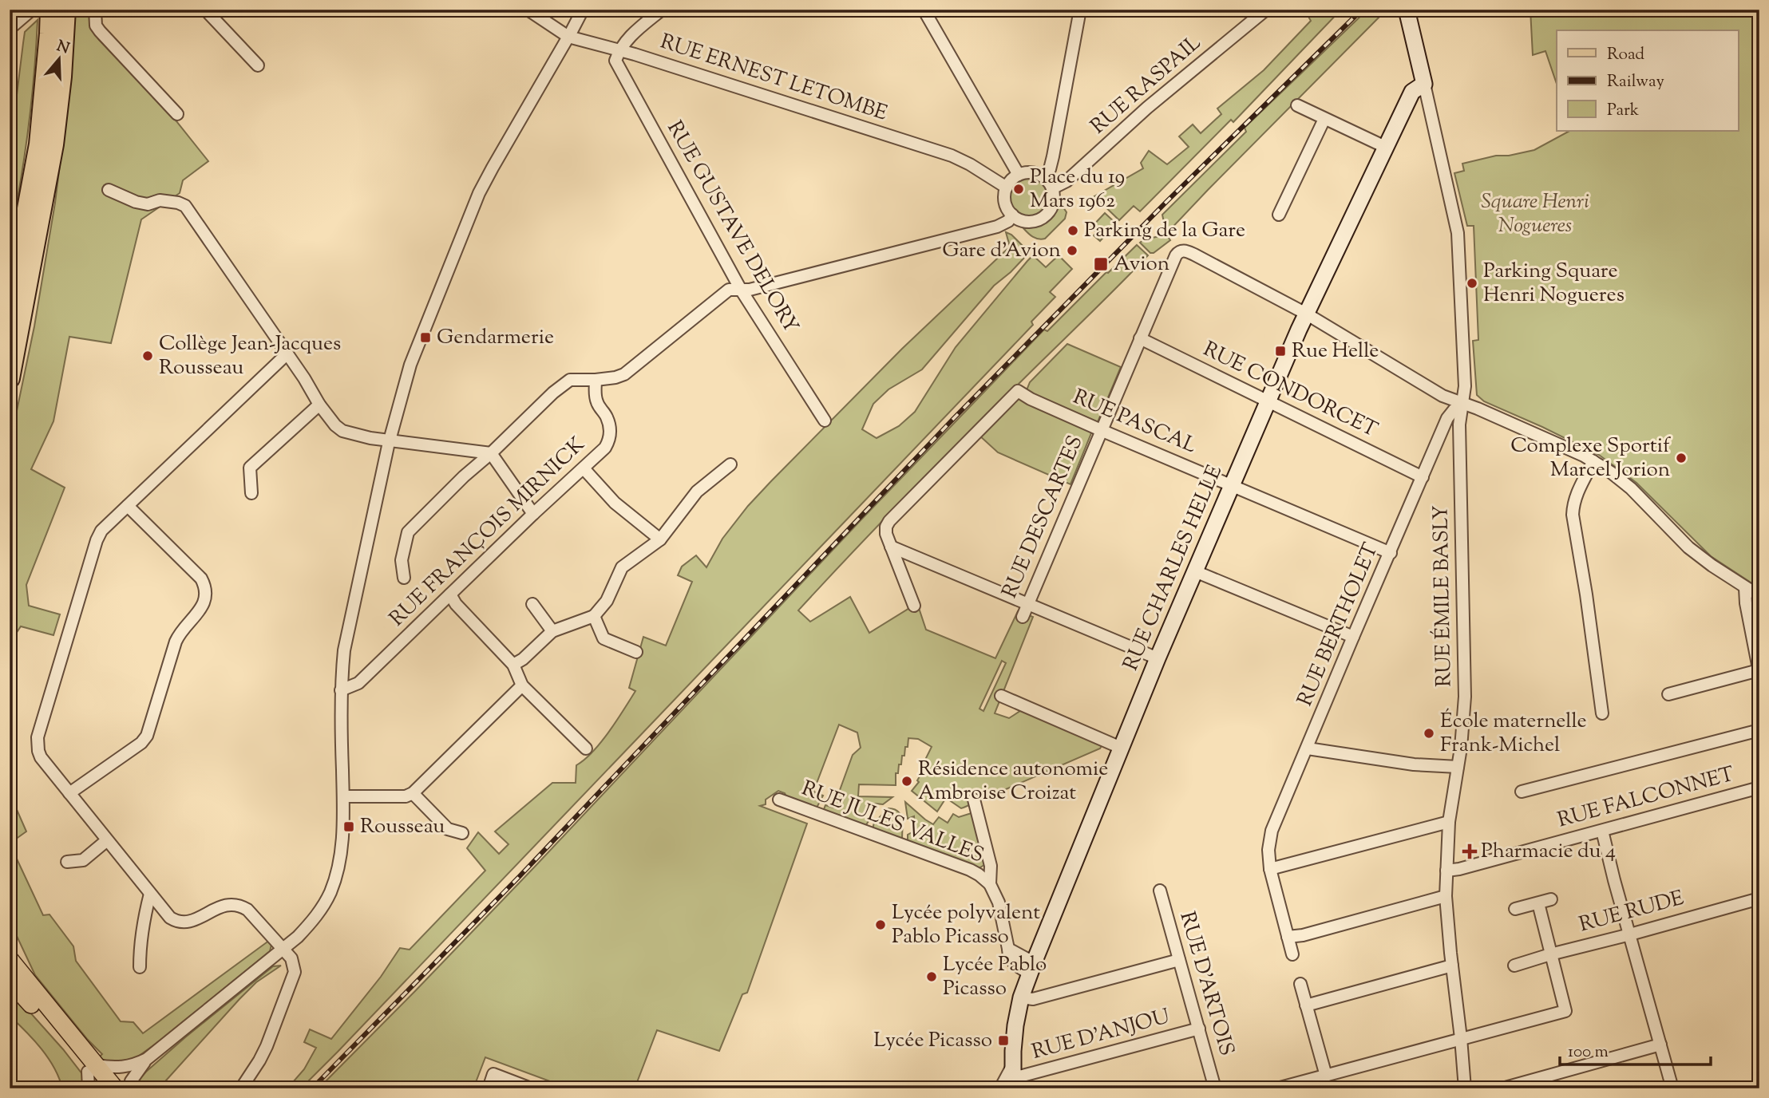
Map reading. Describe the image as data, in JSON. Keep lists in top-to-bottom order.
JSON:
{
  "streets": {
    "street": [
      "RUE ERNEST LETOMBE",
      "RUE RASPAIL",
      "RUE GUSTAVE DELORY",
      "RUE CONDORCET",
      "RUE PASCAL",
      "RUE DESCARTES",
      "RUE FRANÇOIS MIRNICK",
      "RUE CHARLES HELLE",
      "RUE ÉMILE BASLY",
      "RUE BERTHOLET",
      "RUE FALCONNET",
      "RUE JULES VALLES",
      "RUE RUDE",
      "RUE D'ARTOIS",
      "RUE D'ANJOU"
    ]
  },
  "crossings": [
    ["RUE ERNEST LETOMBE", "RUE RASPAIL"],
    ["RUE ERNEST LETOMBE", "RUE GUSTAVE DELORY"],
    ["RUE CONDORCET", "RUE DESCARTES"],
    ["RUE CONDORCET", "RUE CHARLES HELLE"],
    ["RUE CONDORCET", "RUE BERTHOLET"],
    ["RUE PASCAL", "RUE DESCARTES"],
    ["RUE PASCAL", "RUE CHARLES HELLE"],
    ["RUE PASCAL", "RUE BERTHOLET"],
    ["RUE DESCARTES", "RUE CHARLES HELLE"],
    ["RUE CHARLES HELLE", "RUE ÉMILE BASLY"],
    ["RUE CHARLES HELLE", "RUE D'ANJOU"],
    ["RUE ÉMILE BASLY", "RUE BERTHOLET"],
    ["RUE ÉMILE BASLY", "RUE FALCONNET"],
    ["RUE D'ARTOIS", "RUE D'ANJOU"]
  ],
  "parks": ["Square Henri Nogueres"],
  "places": {
    "other": [
      "Place du 19 Mars 1962",
      "Parking de la Gare",
      "Gare d'Avion",
      "Parking Square Henri Nogueres",
      "Collège Jean-Jacques Rousseau",
      "Complexe Sportif Marcel Jorion",
      "École maternelle Frank-Michel",
      "Résidence autonomie Ambroise Croizat",
      "Lycée polyvalent Pablo Picasso",
      "Lycée Pablo Picasso"
    ],
    "transit": [
      "Avion",
      "Gendarmerie",
      "Rue Helle",
      "Rousseau",
      "Lycée Picasso"
    ],
    "health": ["Pharmacie du 4"]
  },
  "legend": ["Road", "Railway", "Park"],
  "scale_bar": "100 m",
  "north": "top"
}
